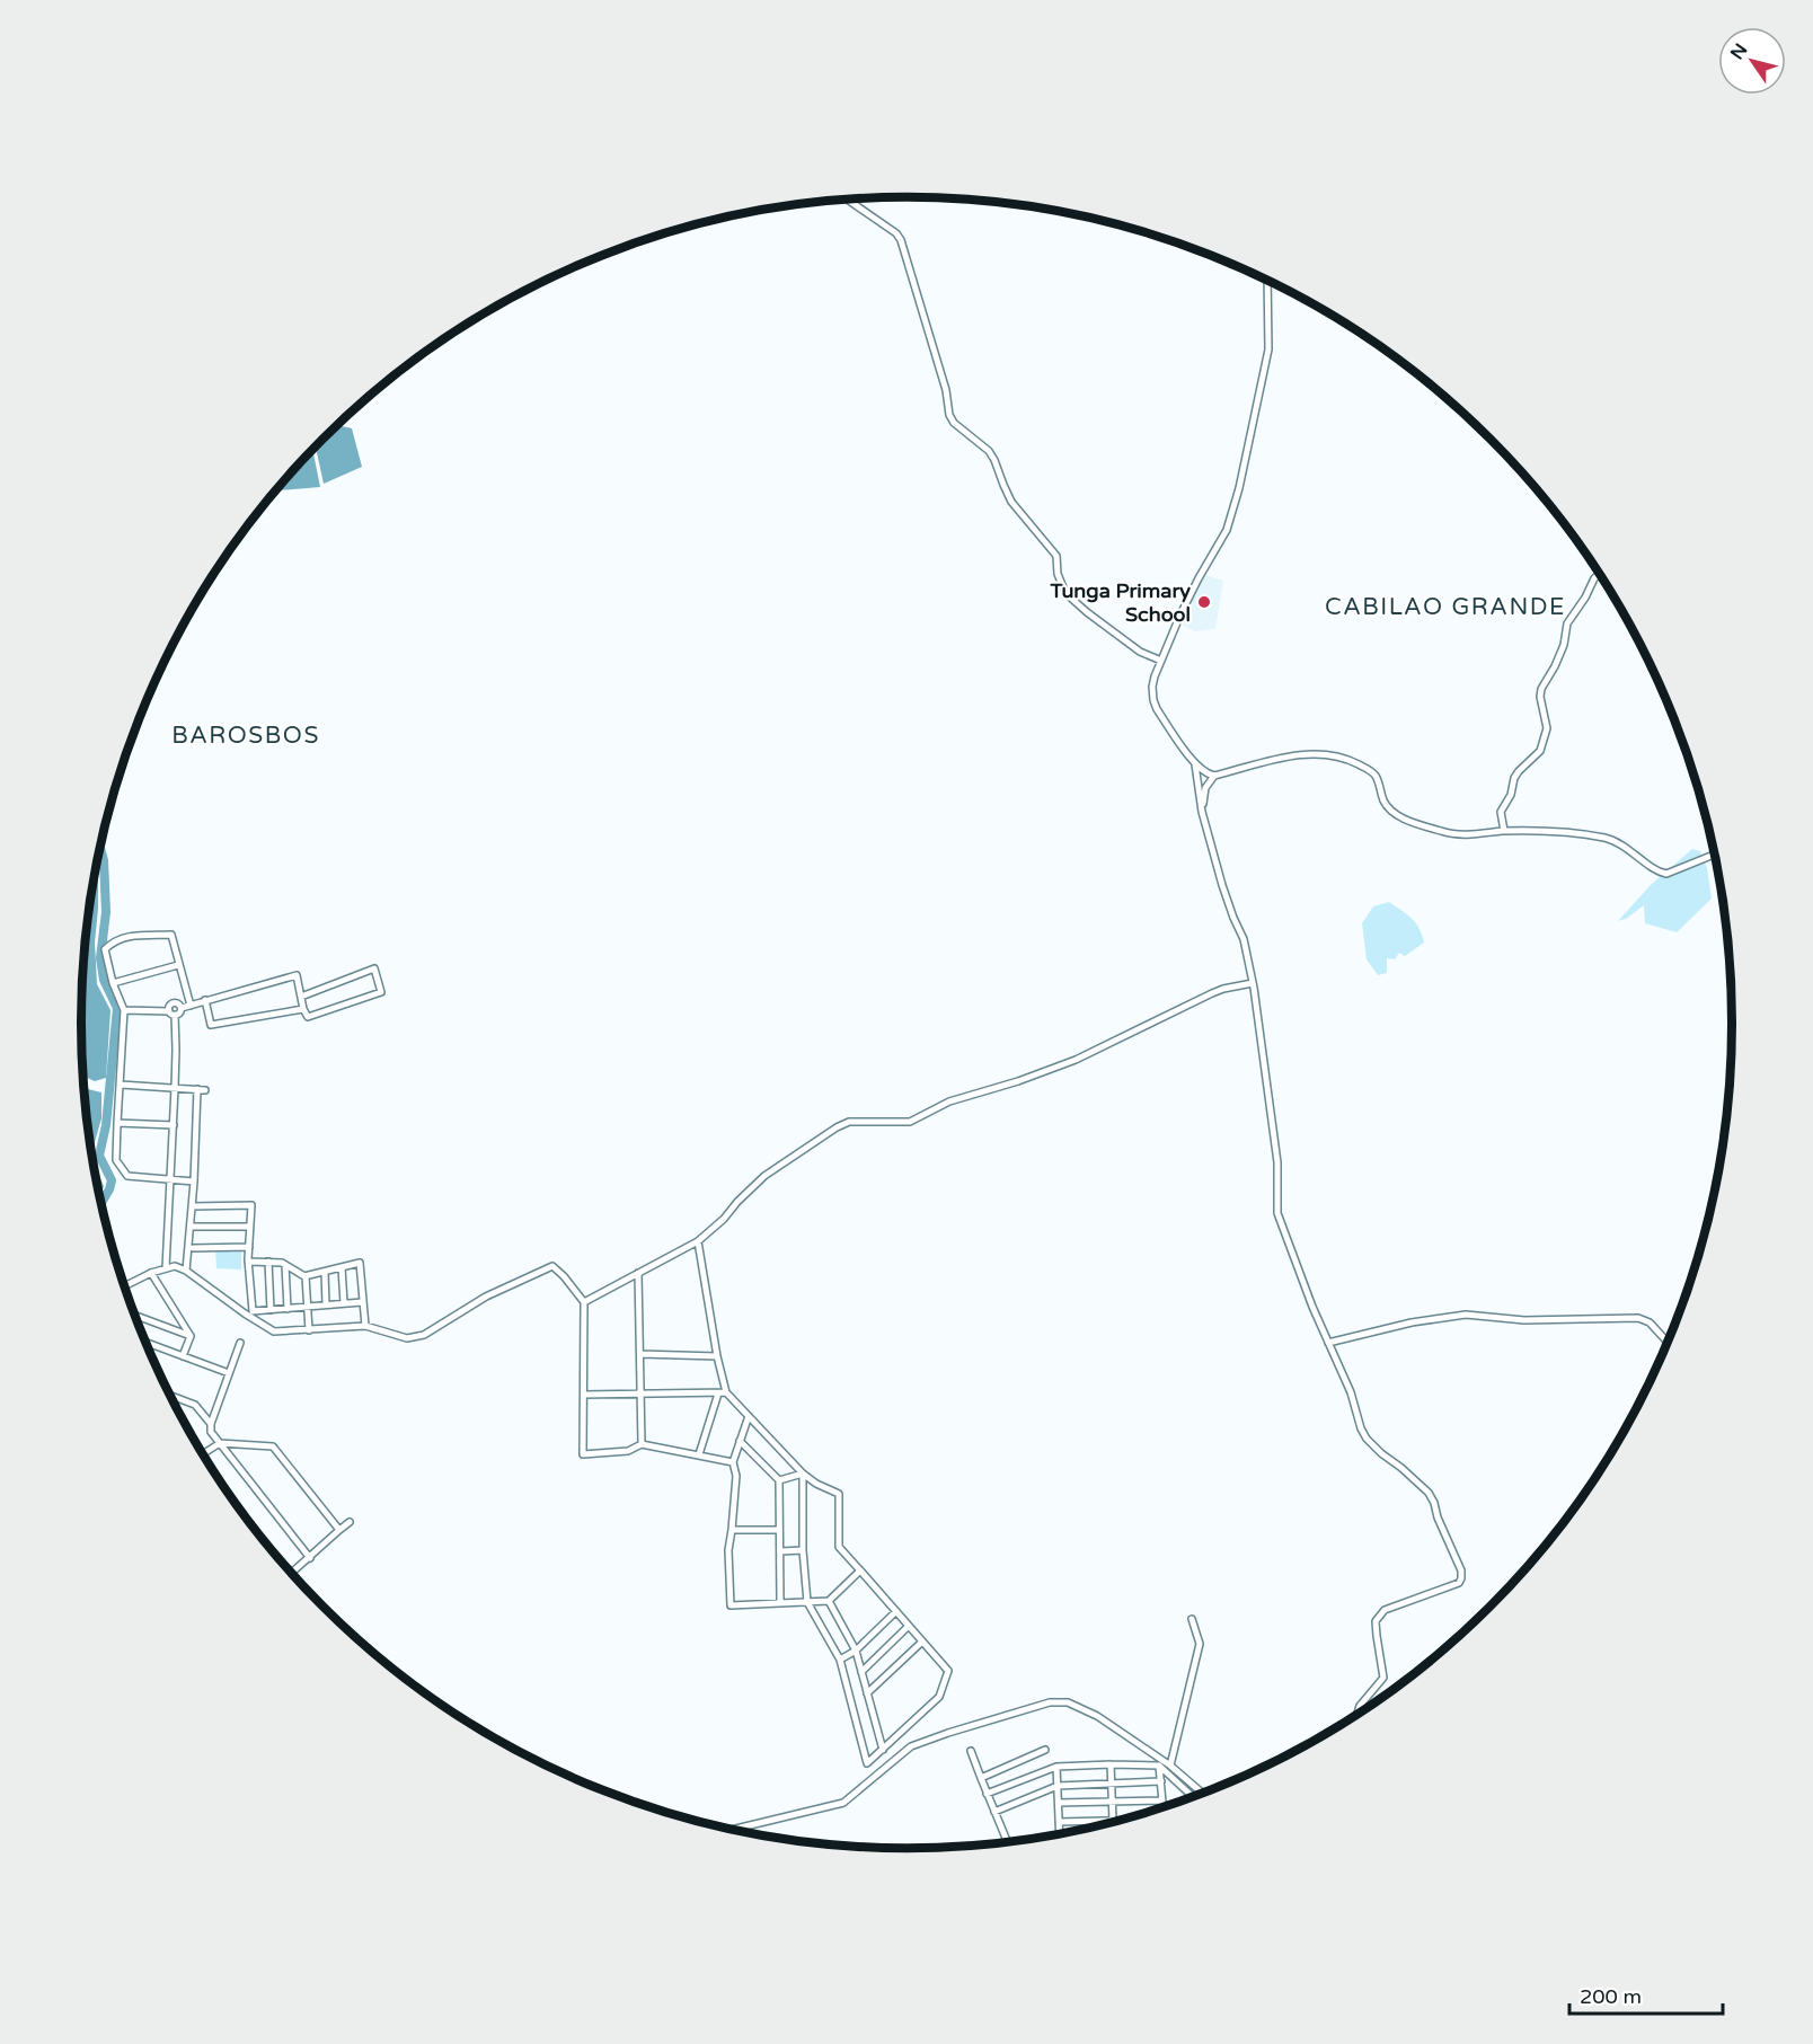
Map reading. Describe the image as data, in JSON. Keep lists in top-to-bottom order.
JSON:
{
  "districts": ["CABILAO GRANDE", "BAROSBOS"],
  "places": ["Tunga Primary School"],
  "scale_bar": "200 m",
  "north": "top left"
}
